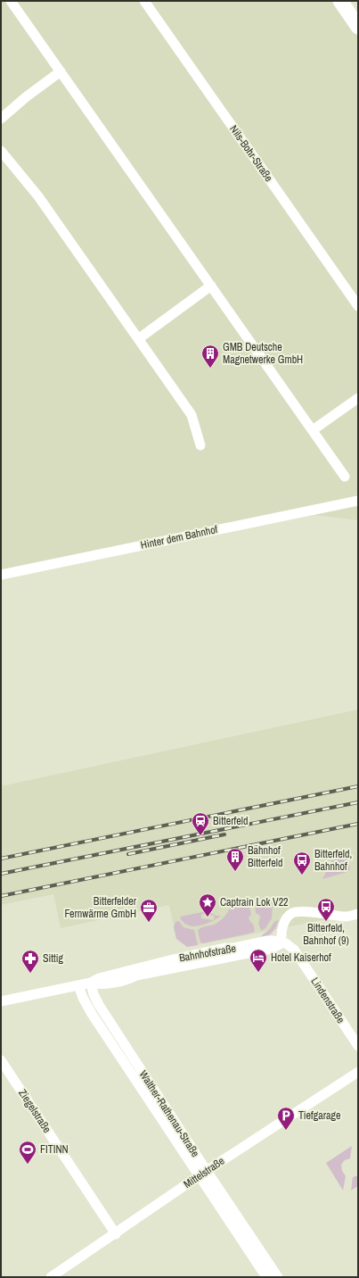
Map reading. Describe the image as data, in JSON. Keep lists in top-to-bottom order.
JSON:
{
  "streets": {
    "street": [
      "Nils-Bohr-Straße",
      "Hinter dem Bahnhof",
      "Bahnhofstraße",
      "Lindenstraße",
      "Ziegelstraße",
      "Walther-Rathenau-Straße",
      "Mittelstraße"
    ]
  },
  "crossings": [
    ["Bahnhofstraße", "Lindenstraße"],
    ["Bahnhofstraße", "Walther-Rathenau-Straße"],
    ["Ziegelstraße", "Mittelstraße"],
    ["Walther-Rathenau-Straße", "Mittelstraße"]
  ],
  "places": {
    "building": ["GMB Deutsche Magnetwerke GmbH", "Bahnhof Bitterfeld"],
    "station": ["Bitterfeld"],
    "bus stop": ["Bitterfeld, Bahnhof", "Bitterfeld, Bahnhof (9)"],
    "place": ["Captrain Lok V22"],
    "office": ["Bitterfelder Fernwärme GmbH"],
    "hotel": ["Hotel Kaiserhof"],
    "pharmacy": ["Sittig"],
    "parking": ["Tiefgarage"],
    "sports": ["FITINN"]
  }
}
